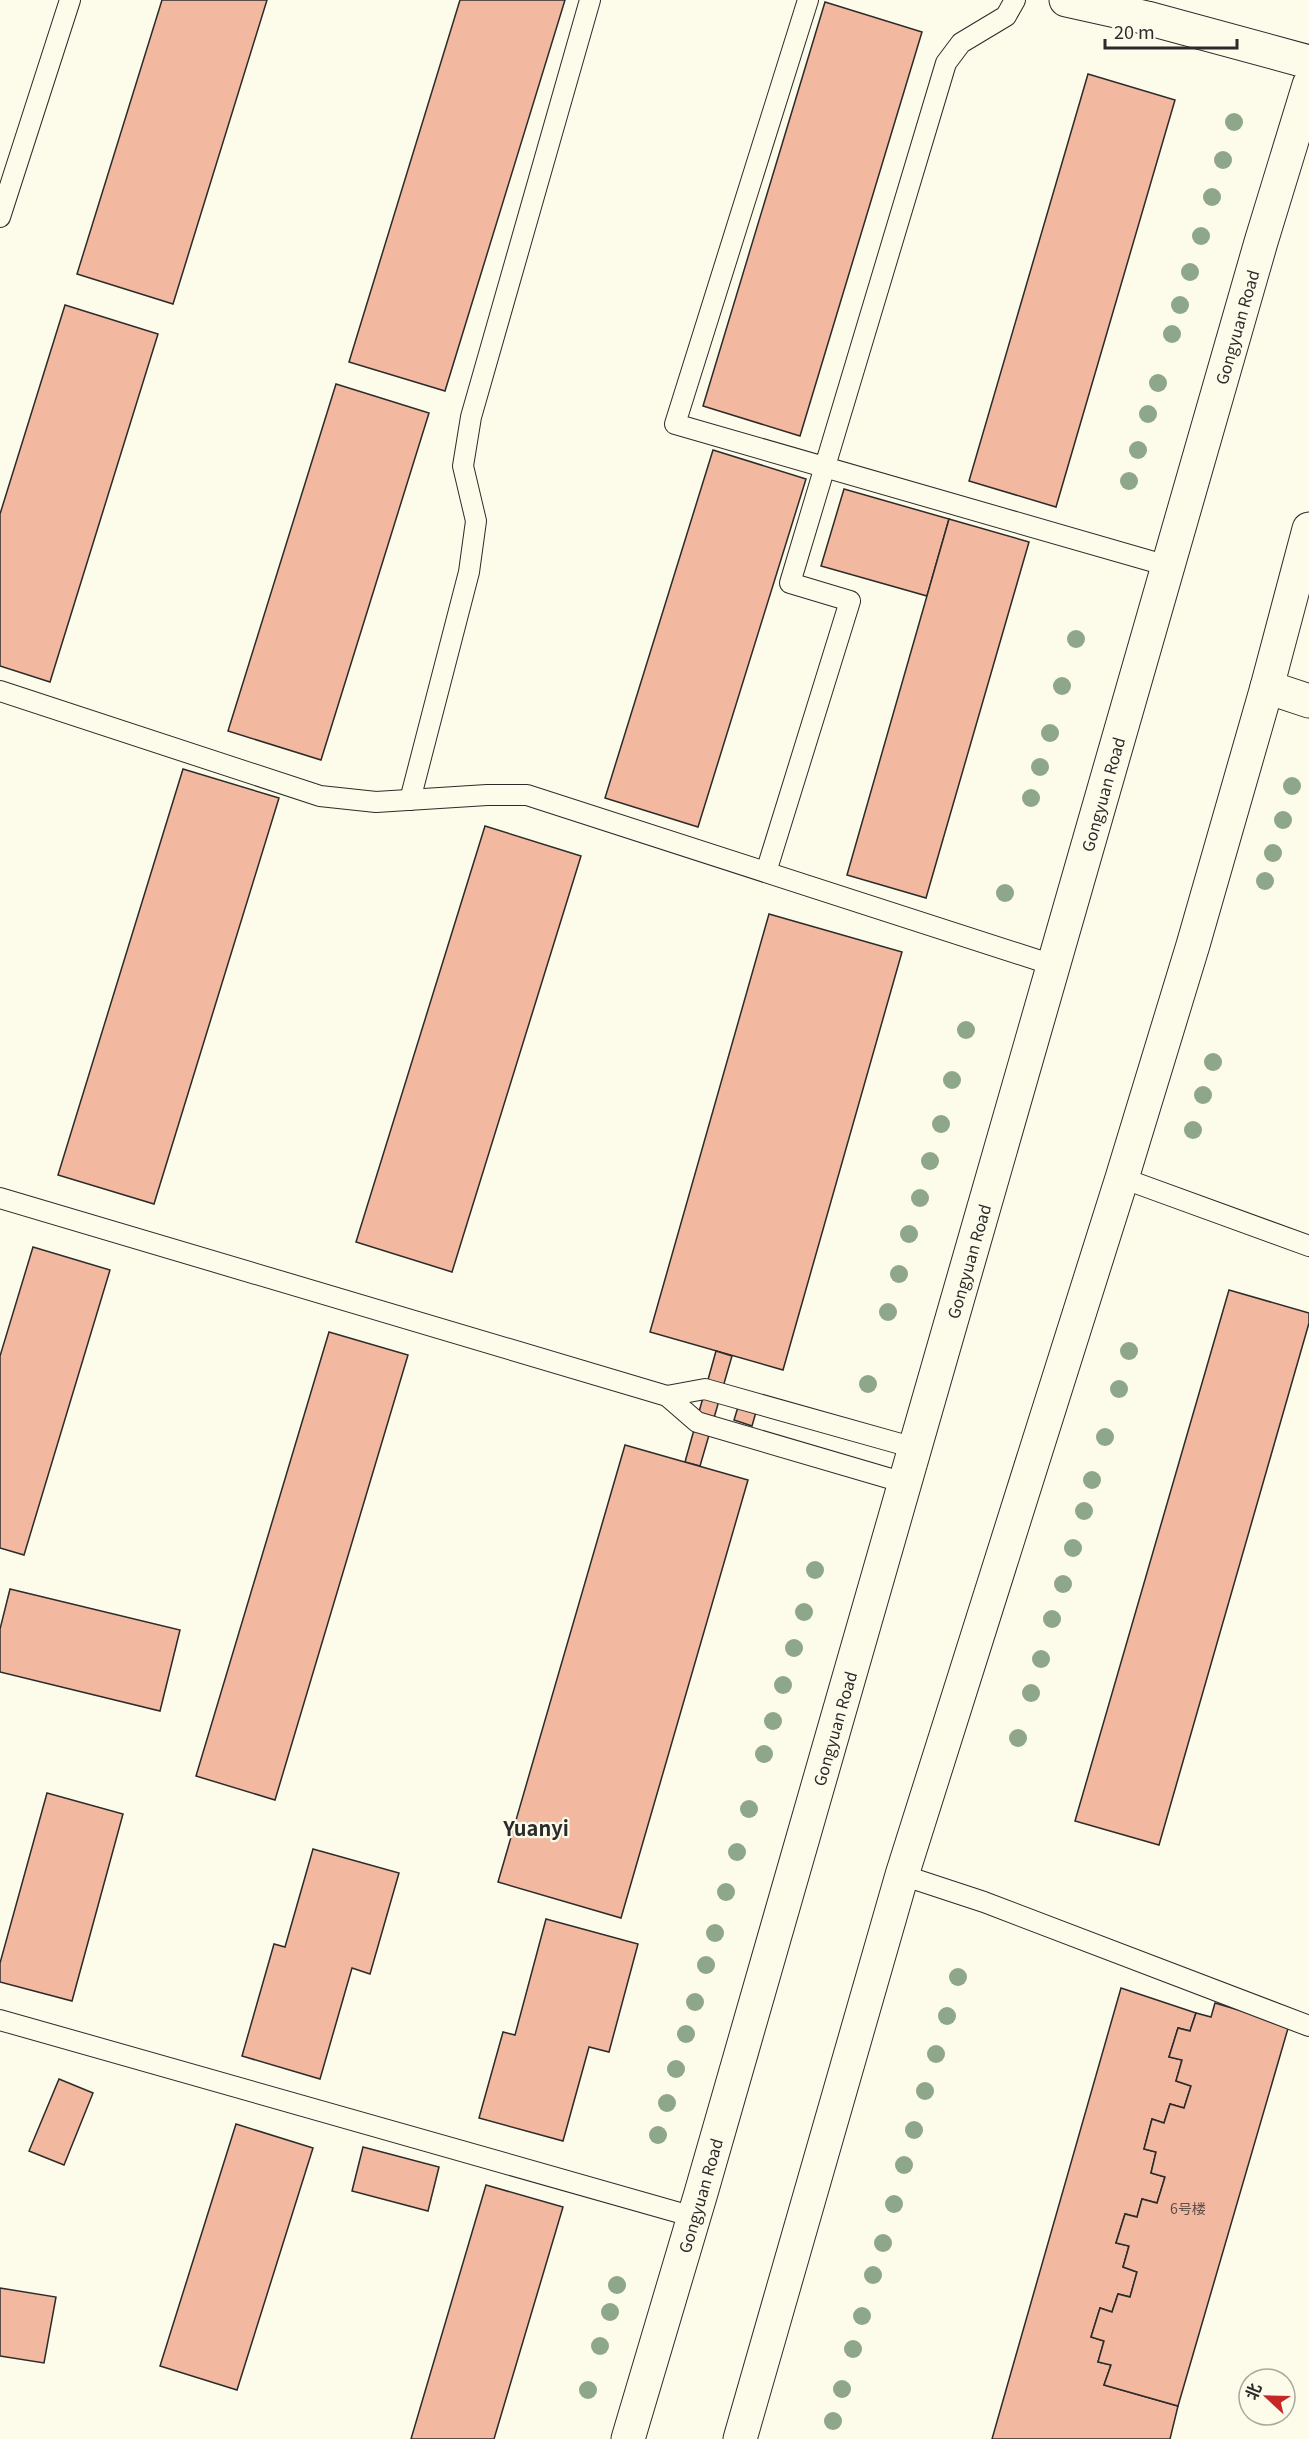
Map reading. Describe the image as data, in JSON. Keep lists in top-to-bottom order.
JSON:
{
  "streets": {
    "main road": ["Gongyuan Road"]
  },
  "districts": ["Yuanyi"],
  "house_numbers": ["6号楼"],
  "scale_bar": "20 m",
  "north": "left"
}
